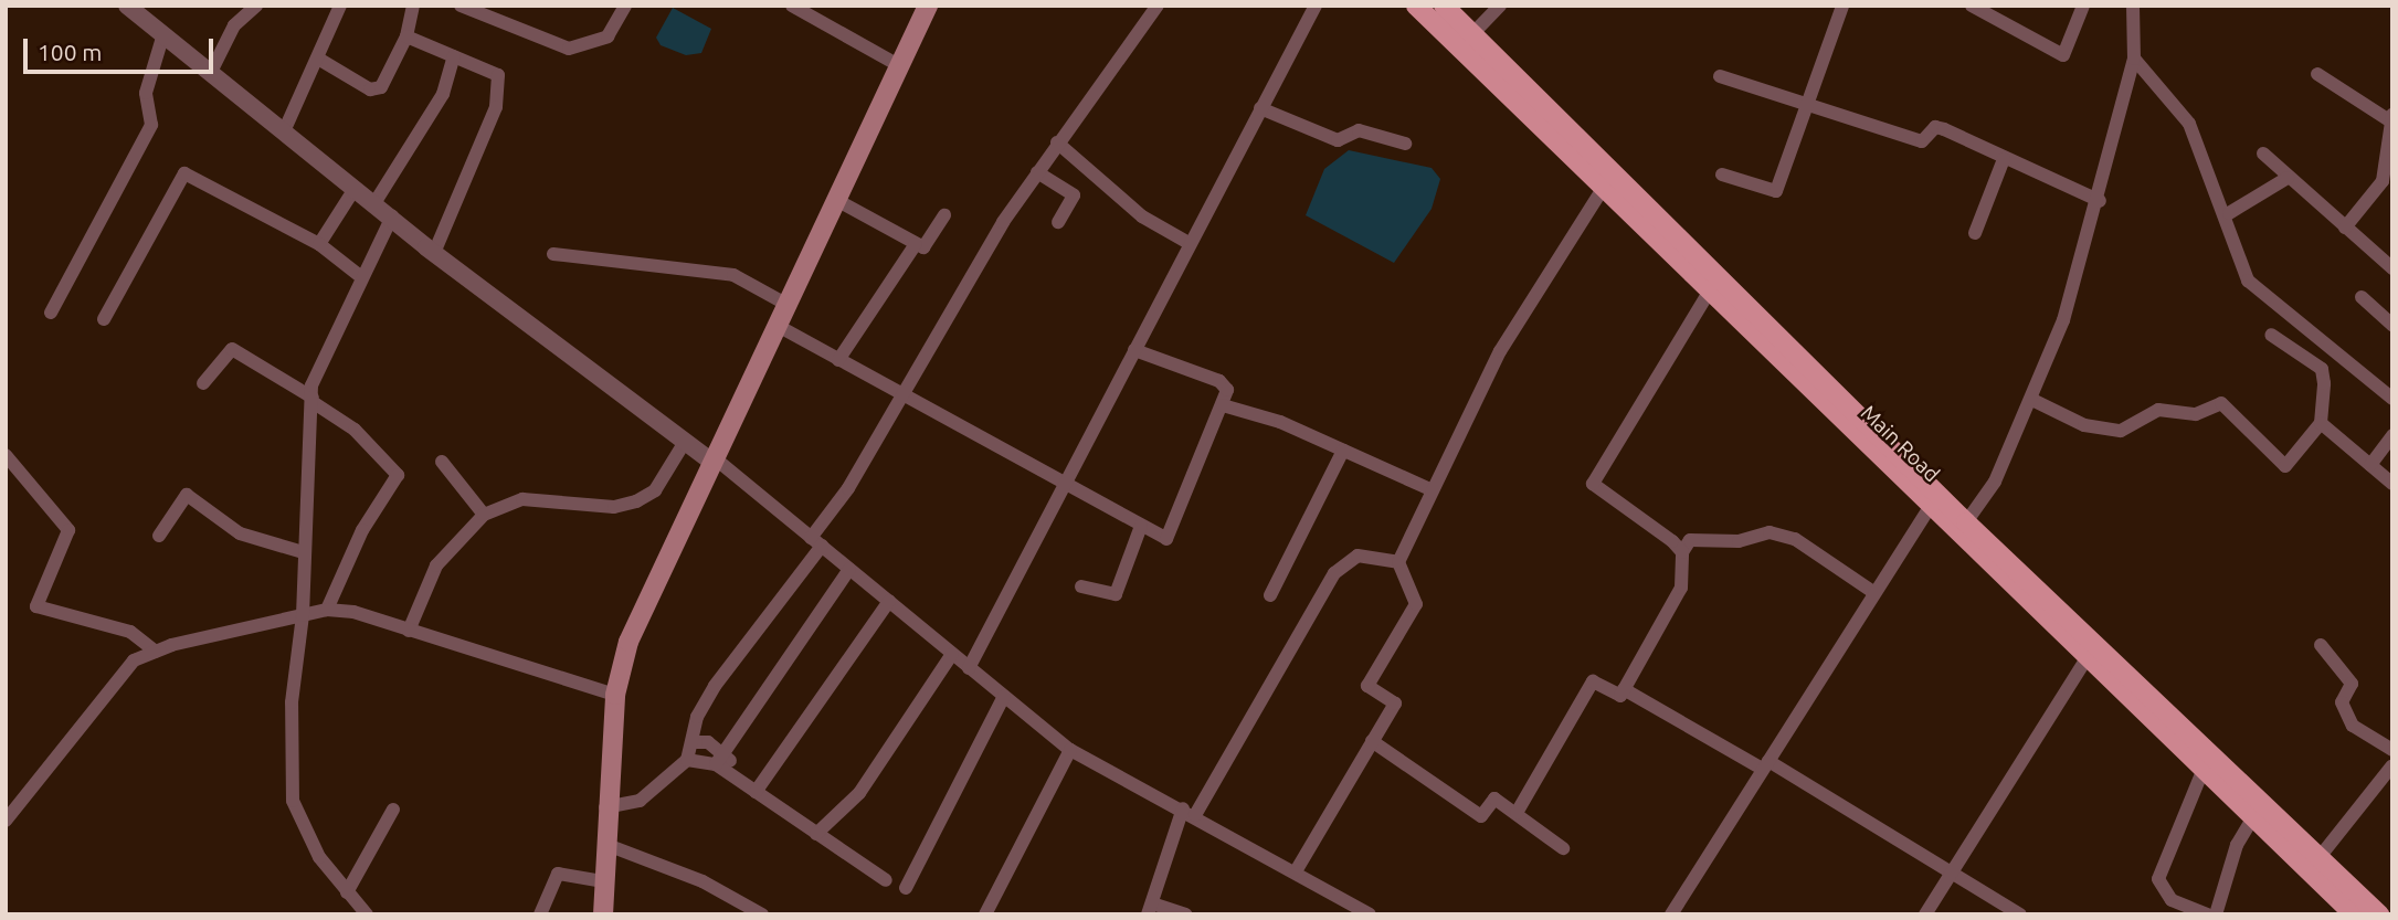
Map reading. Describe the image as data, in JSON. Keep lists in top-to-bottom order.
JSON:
{
  "streets": {
    "main road": ["Main Road"]
  },
  "scale_bar": "100 m"
}
